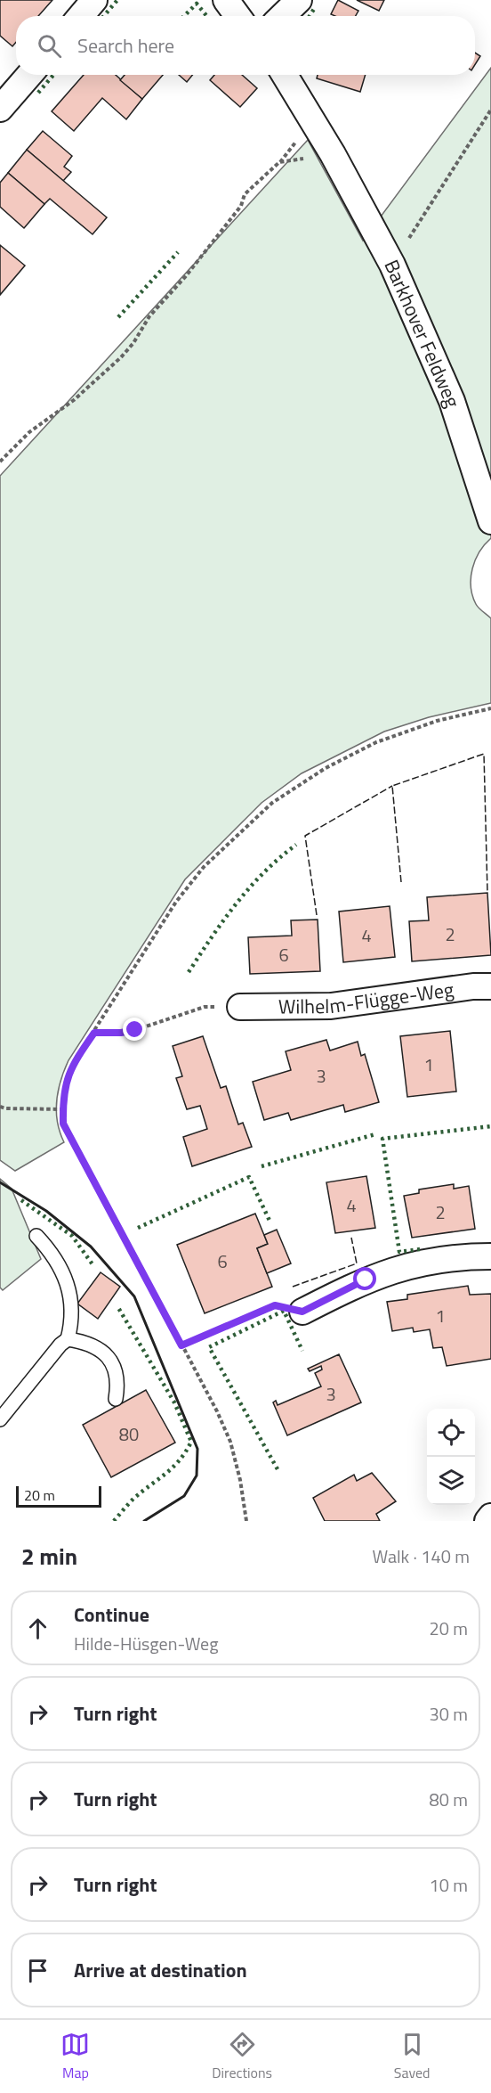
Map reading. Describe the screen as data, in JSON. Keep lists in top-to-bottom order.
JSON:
{
  "streets": {
    "street": ["Barkhover Feldweg", "Wilhelm-Flügge-Weg"]
  },
  "house_numbers": [
    "2",
    "4",
    "6",
    "1",
    "3",
    "4",
    "2",
    "6",
    "1",
    "3",
    "80"
  ],
  "scale_bar": "20 m",
  "page": {
    "search": "Search here",
    "scale": "20 m",
    "heading": ["2 min", "Walk · 140 m"],
    "list": [
      ["Continue", "Hilde-Hüsgen-Weg", "20 m"],
      ["Turn right", "30 m"],
      ["Turn right", "80 m"],
      ["Turn right", "10 m"],
      "Arrive at destination"
    ],
    "nav": ["Map", "Directions", "Saved"]
  }
}
